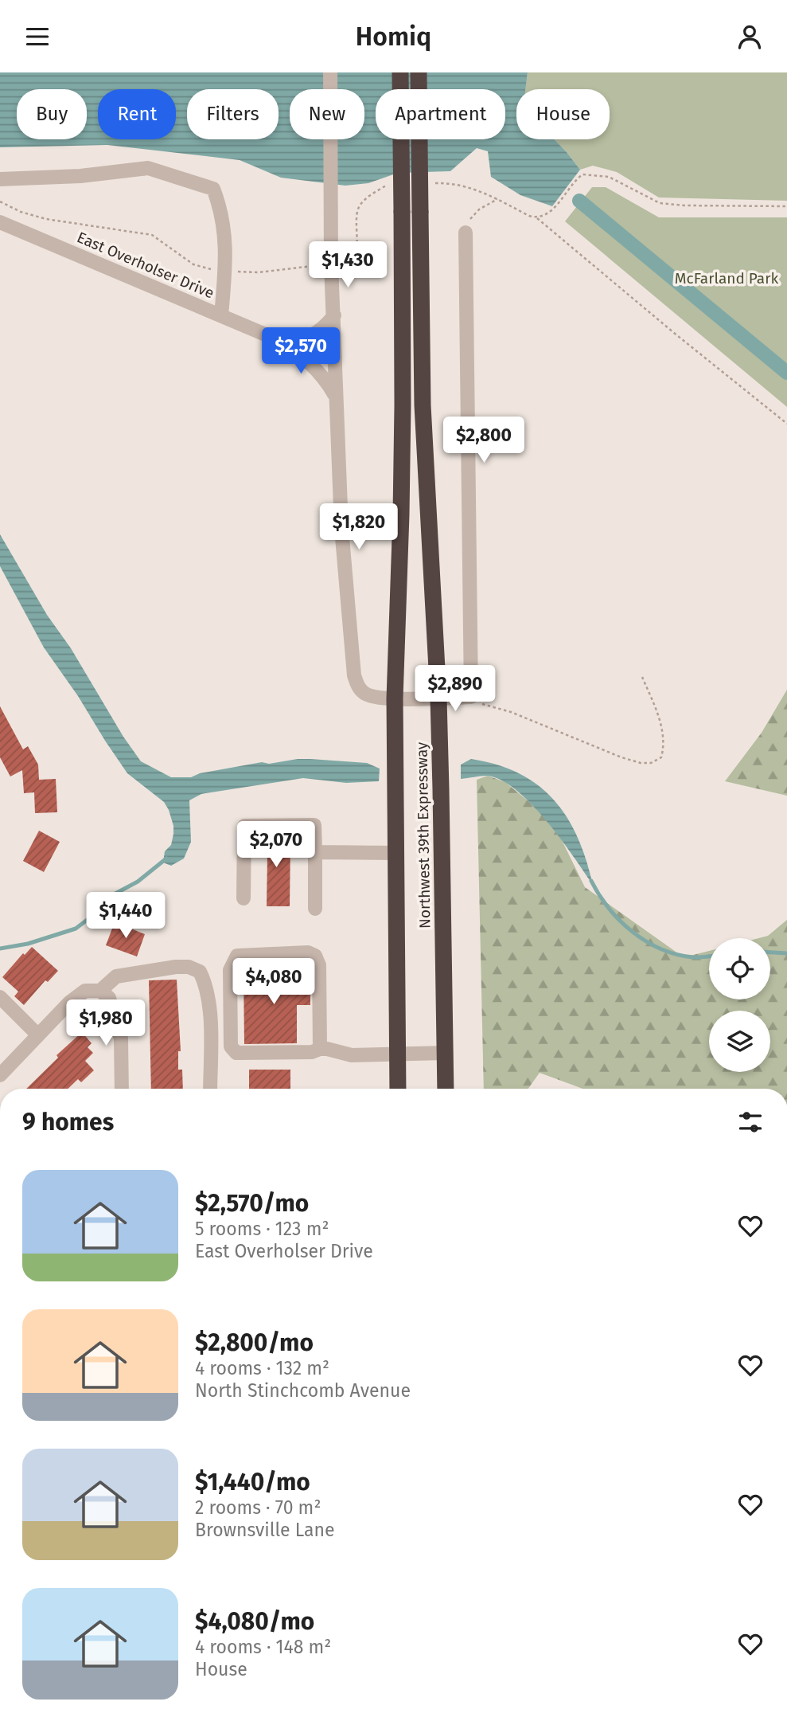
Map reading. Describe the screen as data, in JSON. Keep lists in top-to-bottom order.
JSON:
{
  "streets": {
    "highway": ["Northwest 39th Expressway"],
    "street": ["East Overholser Drive"]
  },
  "parks": ["McFarland Park"],
  "page": {
    "header": "Homiq",
    "chip": [
      "Buy",
      "Rent",
      "Filters",
      "New",
      "Apartment",
      "House"
    ],
    "price": [
      "$1,430",
      "$2,570",
      "$2,800",
      "$1,820",
      "$2,890",
      "$2,070",
      "$1,440",
      "$4,080",
      "$1,980"
    ],
    "heading": "9 homes",
    "list": [
      {
        "name": "$2,570/mo",
        "note": "5 rooms · 123 m² · East Overholser Drive"
      },
      {
        "name": "$2,800/mo",
        "note": "4 rooms · 132 m² · North Stinchcomb Avenue"
      },
      {
        "name": "$1,440/mo",
        "note": "2 rooms · 70 m² · Brownsville Lane"
      },
      {
        "name": "$4,080/mo",
        "note": "4 rooms · 148 m² · House"
      }
    ]
  }
}
